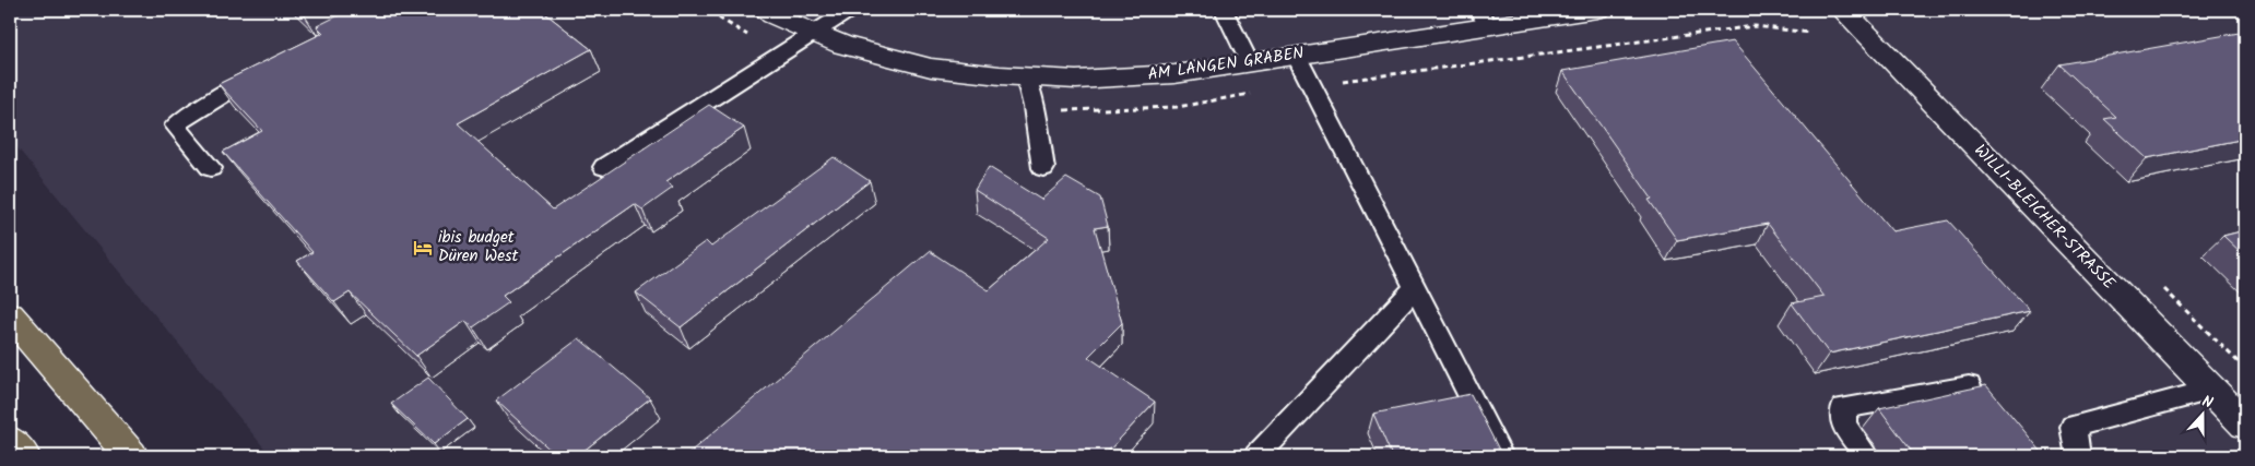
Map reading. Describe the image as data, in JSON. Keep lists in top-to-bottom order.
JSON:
{
  "streets": {
    "street": ["AM LANGEN GRABEN", "WILLI-BLEICHER-STRASSE"]
  },
  "places": {
    "hotel": ["ibis budget Düren West"]
  },
  "north": "top"
}
